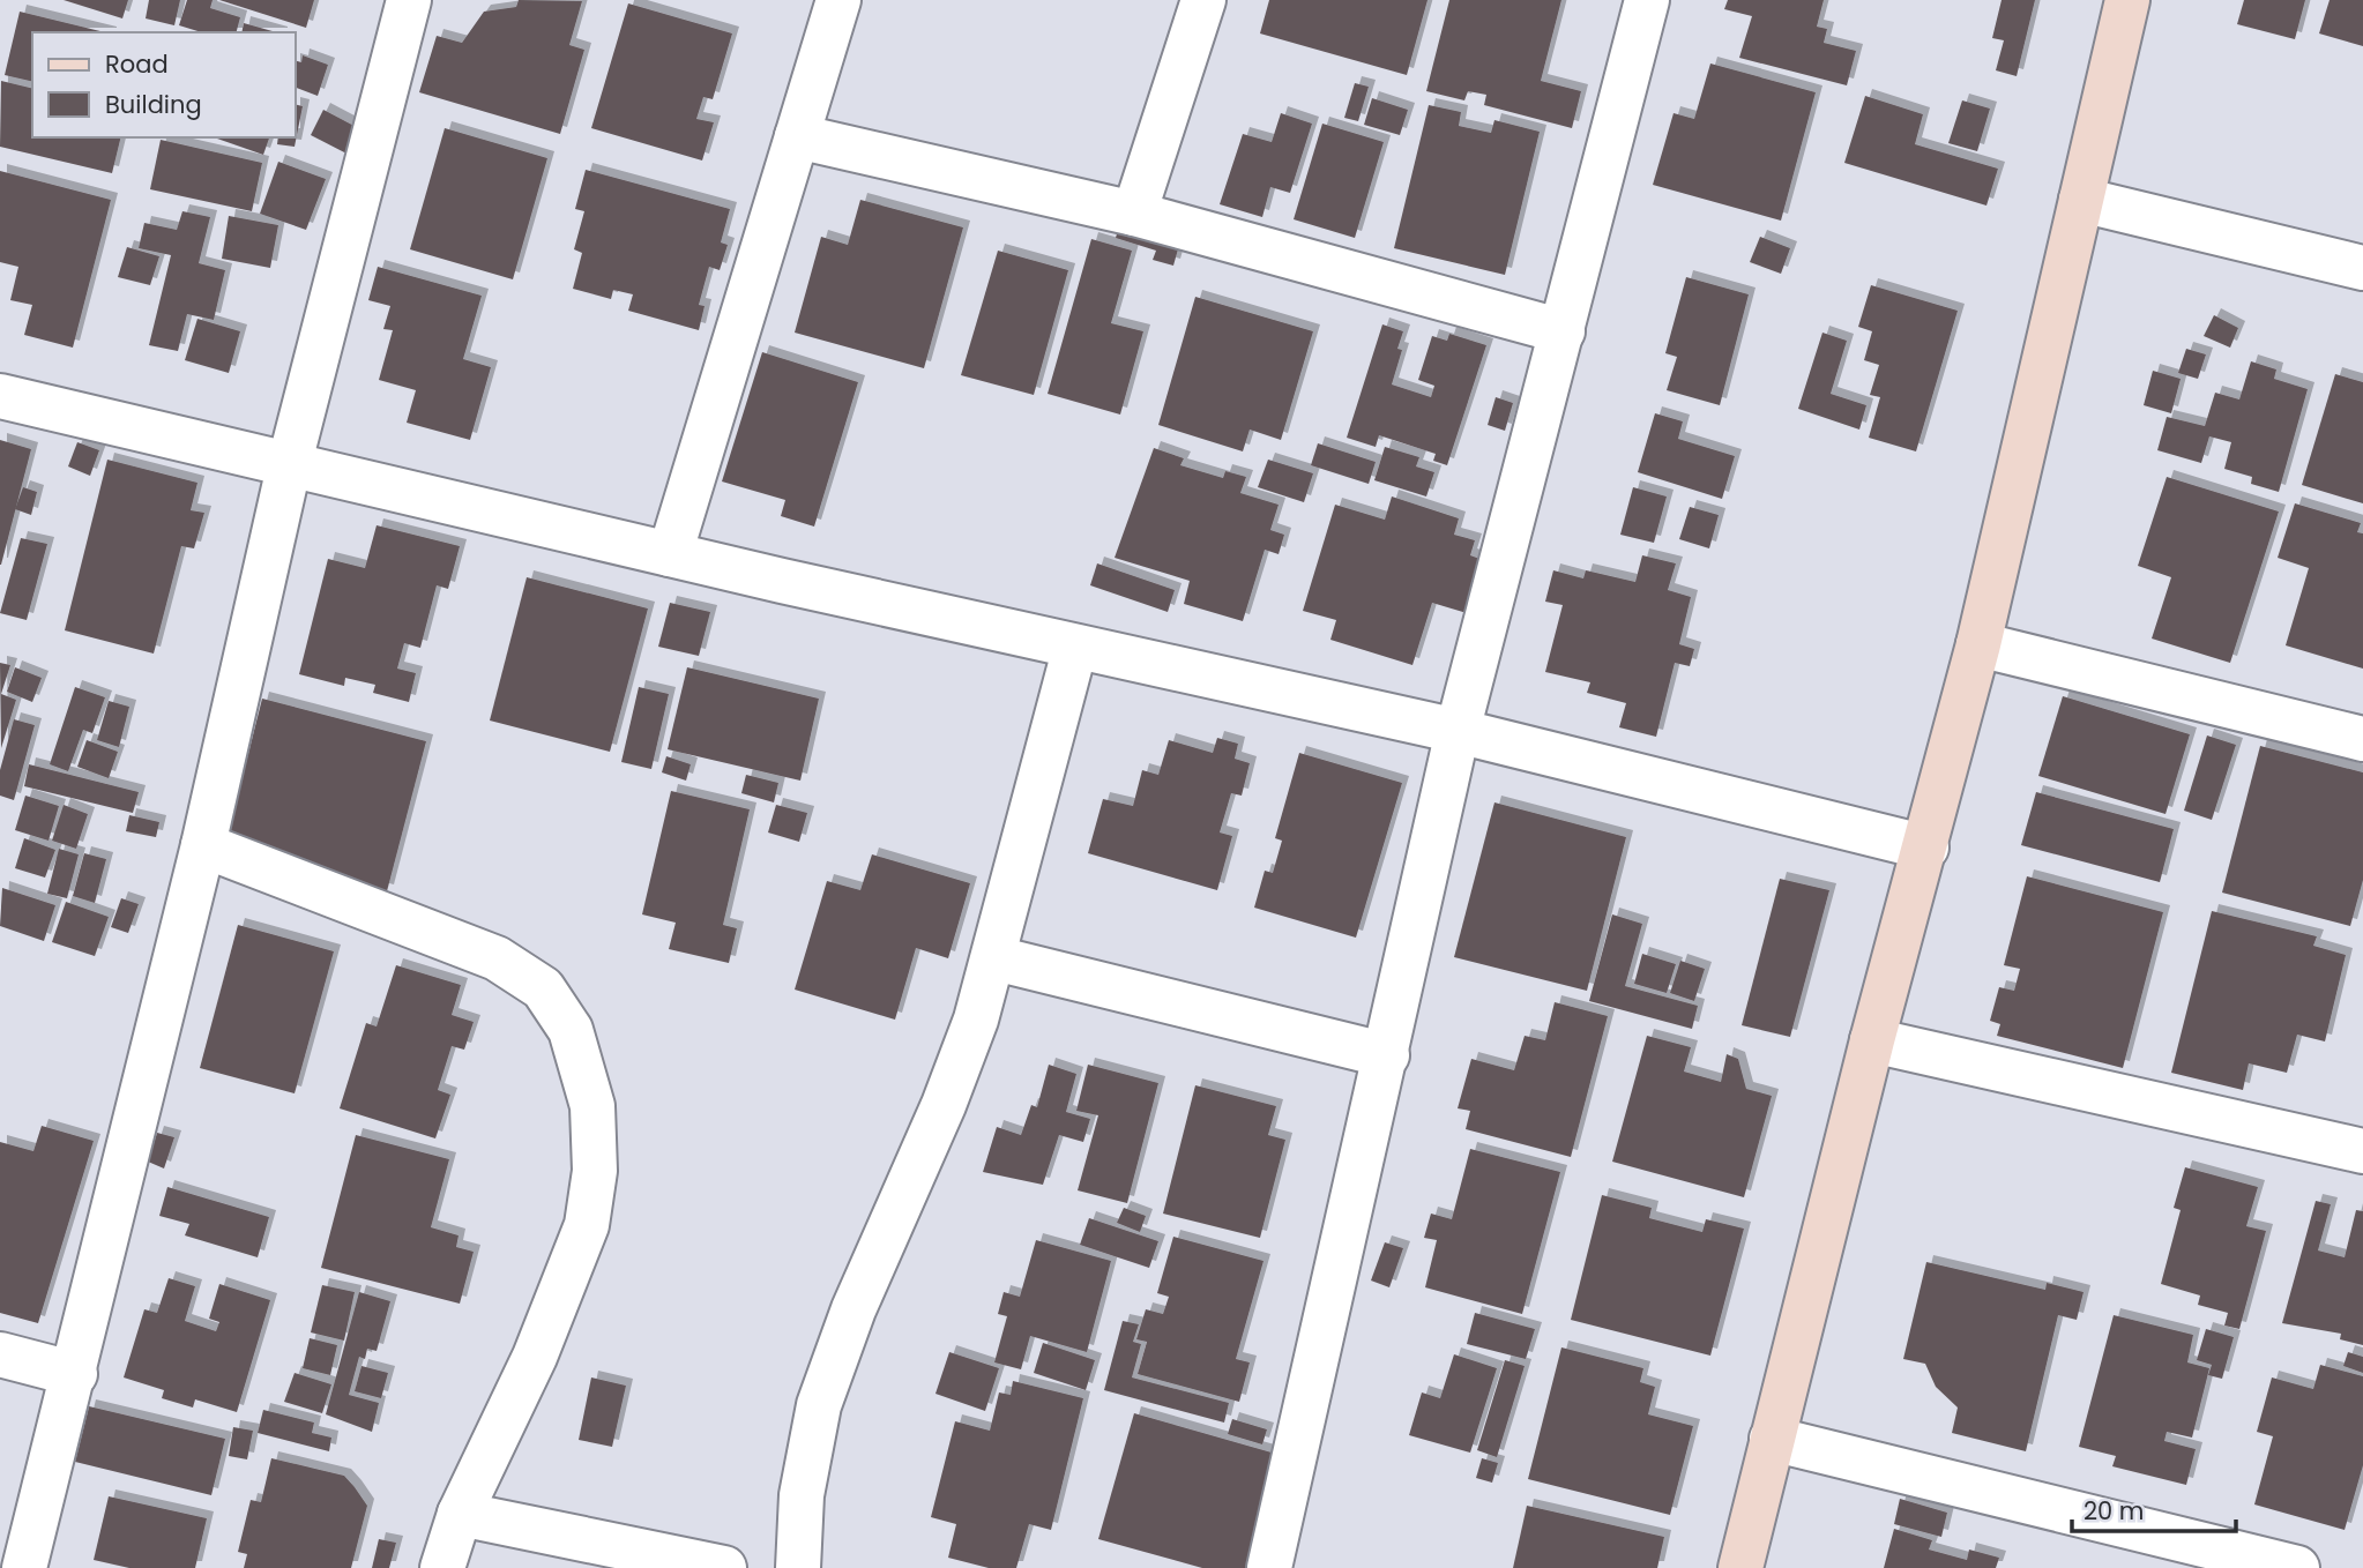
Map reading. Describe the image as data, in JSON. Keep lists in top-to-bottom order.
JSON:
{
  "legend": ["Road", "Building"],
  "scale_bar": "20 m"
}
